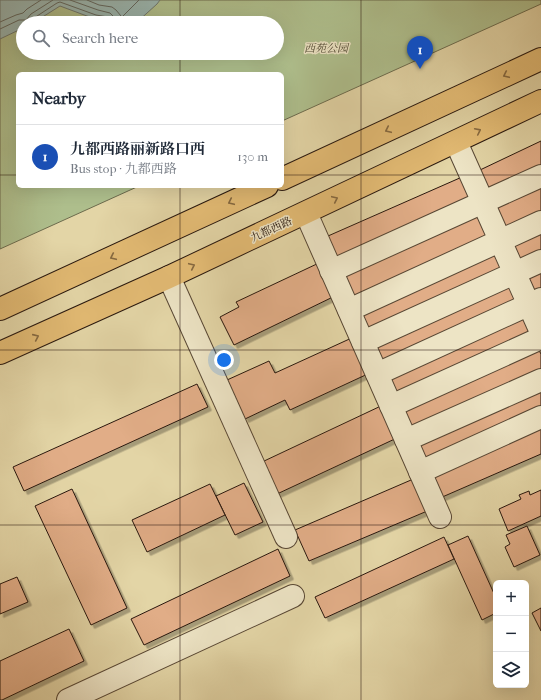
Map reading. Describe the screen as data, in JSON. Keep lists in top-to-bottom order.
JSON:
{
  "streets": {
    "main road": ["九都西路"]
  },
  "parks": ["西苑公园"],
  "page": {
    "search": "Search here",
    "pins": "1",
    "heading": "Nearby",
    "list": [
      {
        "mark": "1",
        "name": "九都西路丽新路口西",
        "note": "Bus stop · 九都西路",
        "value": "130 m"
      }
    ],
    "map_buttons": ["+", "−"]
  }
}
